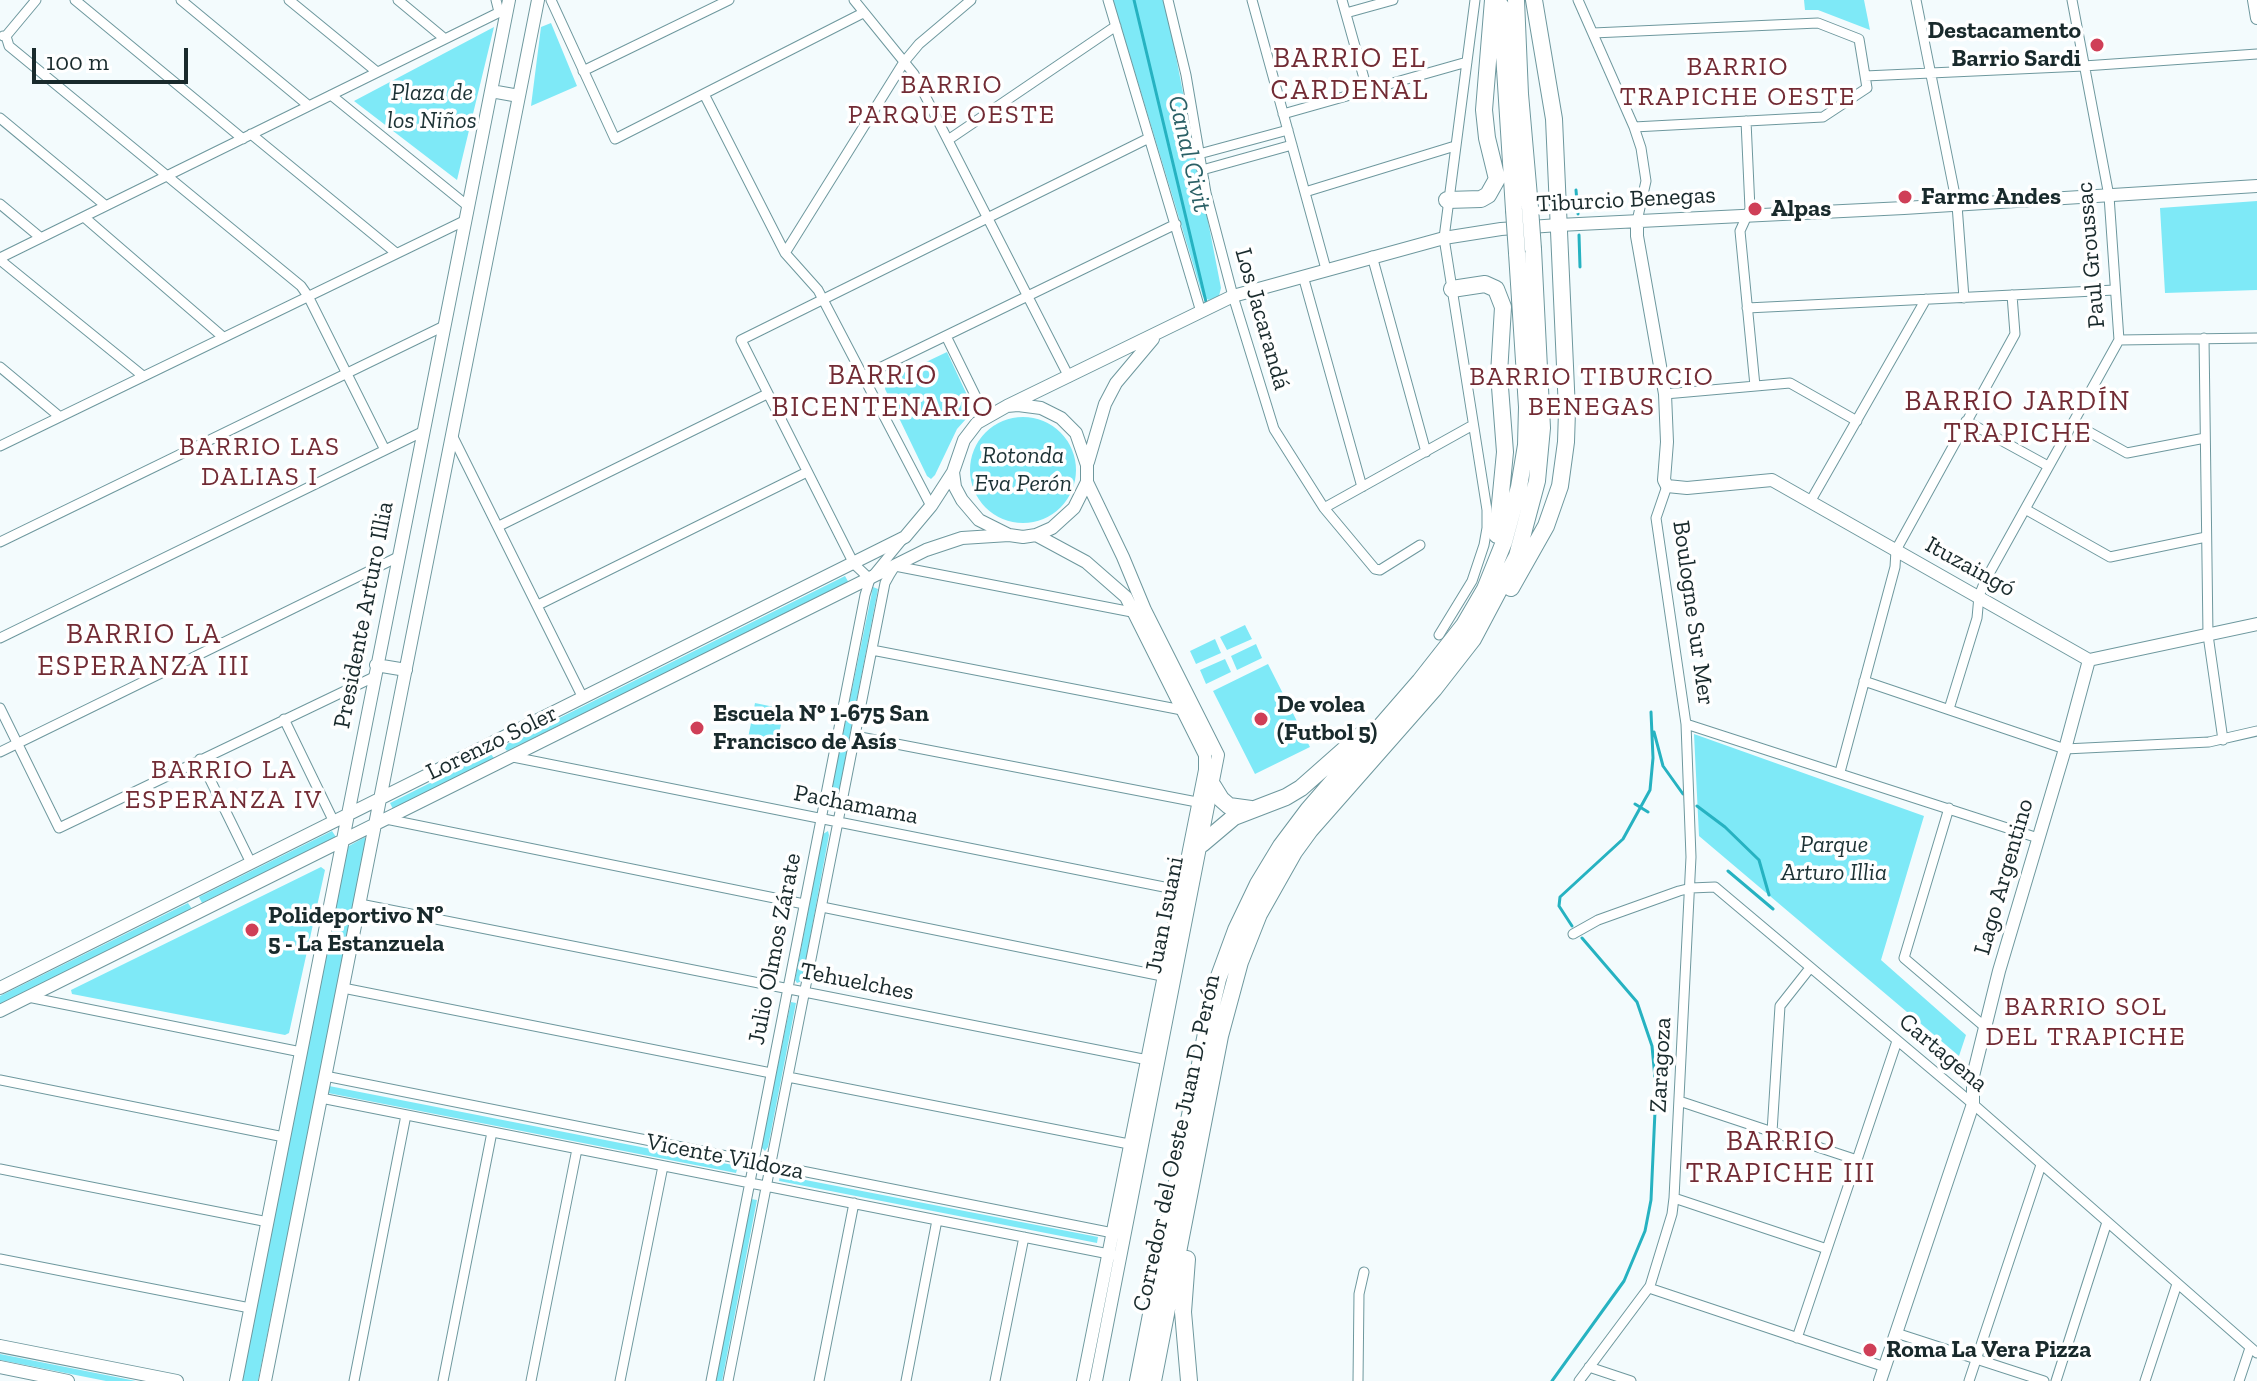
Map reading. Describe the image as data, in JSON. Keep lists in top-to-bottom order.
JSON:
{
  "streets": {
    "highway": ["Corredor del Oeste Juan D. Perón"],
    "street": [
      "Tiburcio Benegas",
      "Paul Groussac",
      "Los Jacarandá",
      "Ituzaingó",
      "Boulogne Sur Mer",
      "Presidente Arturo Illia",
      "Lorenzo Soler",
      "Pachamama",
      "Lago Argentino",
      "Juan Isuani",
      "Julio Olmos Zárate",
      "Tehuelches",
      "Cartagena",
      "Zaragoza",
      "Vicente Vildoza"
    ]
  },
  "crossings": [
    ["Tiburcio Benegas", "Paul Groussac"],
    ["Tiburcio Benegas", "Los Jacarandá"],
    ["Tiburcio Benegas", "Boulogne Sur Mer"],
    ["Tiburcio Benegas", "Lorenzo Soler"],
    ["Tiburcio Benegas", "Juan Isuani"],
    ["Paul Groussac", "Ituzaingó"],
    ["Ituzaingó", "Boulogne Sur Mer"],
    ["Ituzaingó", "Lago Argentino"],
    ["Boulogne Sur Mer", "Zaragoza"],
    ["Presidente Arturo Illia", "Lorenzo Soler"],
    ["Lorenzo Soler", "Pachamama"],
    ["Lorenzo Soler", "Juan Isuani"],
    ["Lorenzo Soler", "Julio Olmos Zárate"],
    ["Pachamama", "Juan Isuani"],
    ["Pachamama", "Julio Olmos Zárate"],
    ["Lago Argentino", "Cartagena"],
    ["Juan Isuani", "Tehuelches"],
    ["Juan Isuani", "Vicente Vildoza"],
    ["Julio Olmos Zárate", "Tehuelches"],
    ["Julio Olmos Zárate", "Vicente Vildoza"],
    ["Cartagena", "Zaragoza"]
  ],
  "districts": [
    "BARRIO EL CARDENAL",
    "BARRIO TRAPICHE OESTE",
    "BARRIO PARQUE OESTE",
    "BARRIO BICENTENARIO",
    "BARRIO TIBURCIO BENEGAS",
    "BARRIO JARDÍN TRAPICHE",
    "BARRIO LAS DALIAS I",
    "BARRIO LA ESPERANZA III",
    "BARRIO LA ESPERANZA IV",
    "BARRIO SOL DEL TRAPICHE",
    "BARRIO TRAPICHE III"
  ],
  "water": ["Canal Civit"],
  "parks": ["Plaza de los Niños", "Rotonda Eva Perón", "Parque Arturo Illia"],
  "places": [
    "Destacamento Barrio Sardi",
    "Farmc Andes",
    "Alpas",
    "De volea (Futbol 5)",
    "Escuela N° 1-675 San Francisco de Asís",
    "Polideportivo Nº 5 - La Estanzuela",
    "Roma La Vera Pizza"
  ],
  "scale_bar": "100 m"
}
